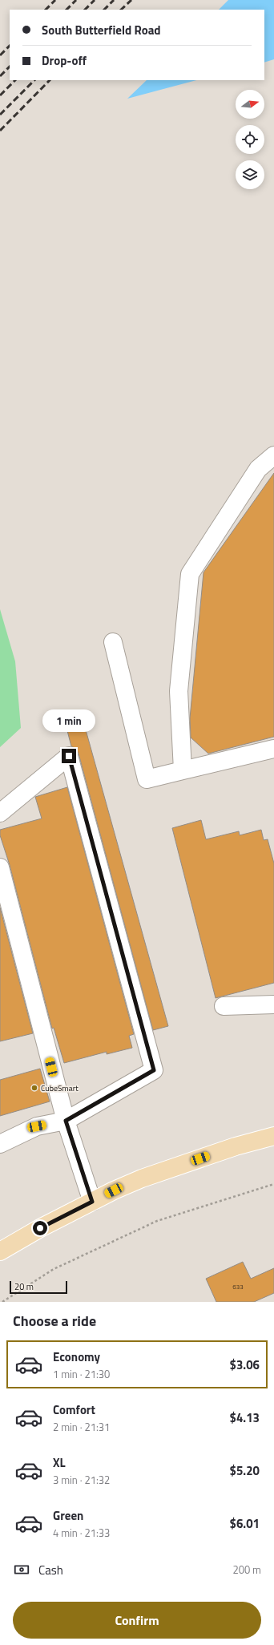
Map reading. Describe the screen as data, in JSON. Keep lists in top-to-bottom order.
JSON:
{
  "places": ["CubeSmart"],
  "house_numbers": ["633"],
  "scale_bar": "20 m",
  "north": "right",
  "page": {
    "banner": ["South Butterfield Road", "Drop-off"],
    "bubble": "1 min",
    "scale": "20 m",
    "heading": "Choose a ride",
    "list": [
      {
        "name": "Economy",
        "note": "1 min · 21:30",
        "value": "$3.06"
      },
      {
        "name": "Comfort",
        "note": "2 min · 21:31",
        "value": "$4.13"
      },
      {
        "name": "XL",
        "note": "3 min · 21:32",
        "value": "$5.20"
      },
      {
        "name": "Green",
        "note": "4 min · 21:33",
        "value": "$6.01"
      }
    ],
    "pay": ["Cash", "200 m"],
    "buttons": "Confirm"
  }
}
